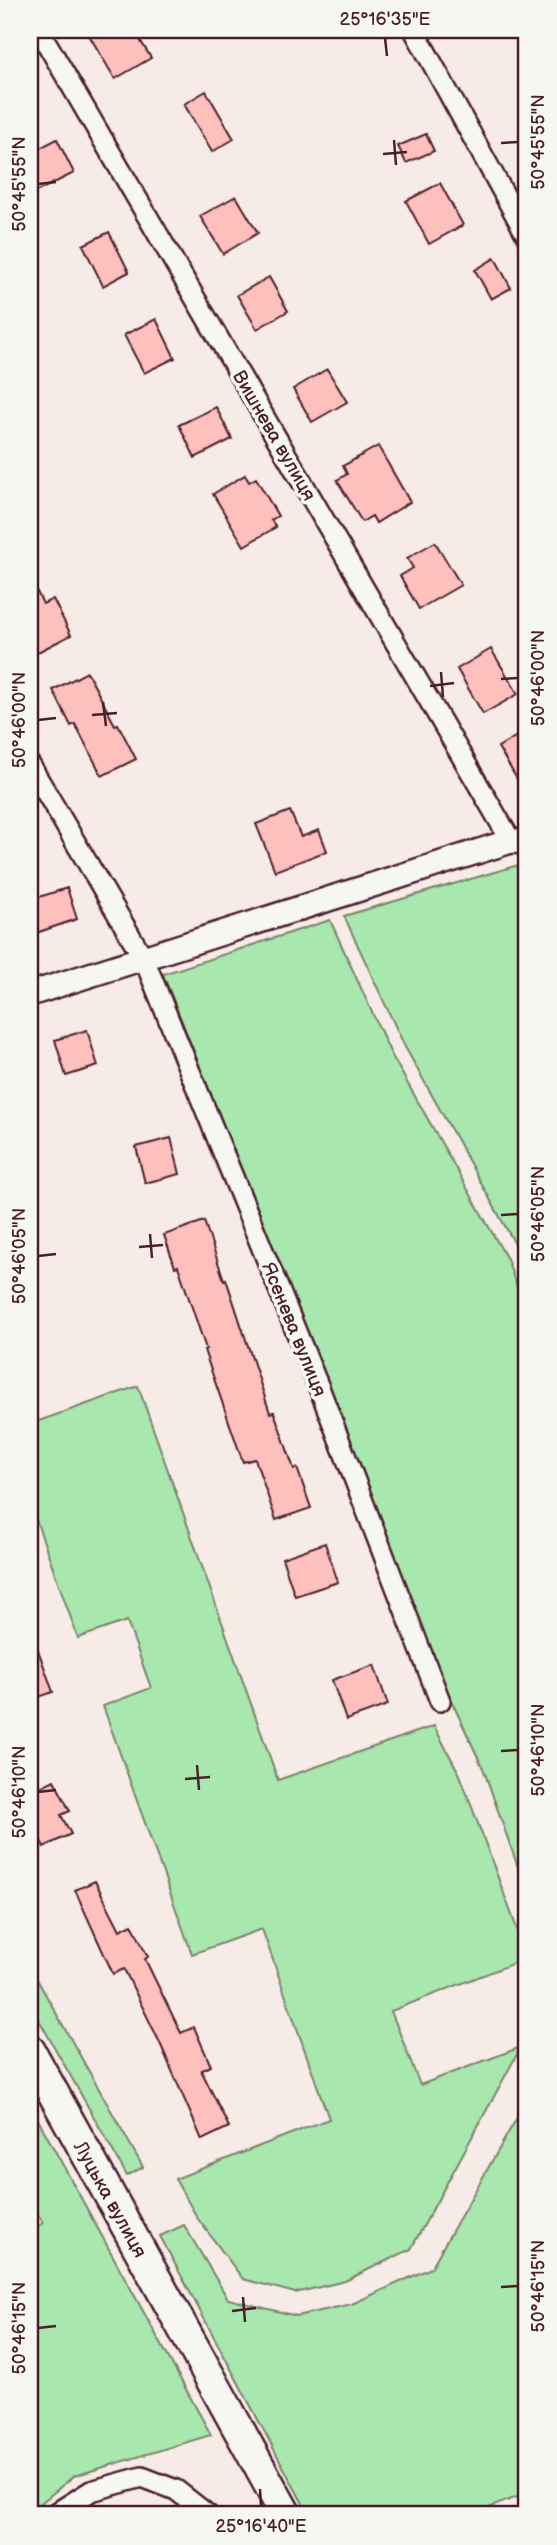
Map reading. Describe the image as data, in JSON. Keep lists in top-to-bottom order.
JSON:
{
  "streets": {
    "main road": ["Луцька вулиця"],
    "street": ["Вишнева вулиця", "Ясенева вулиця"]
  },
  "coordinates": [
    "25°16'35\"E",
    "50°45'55\"N",
    "50°46'00\"N",
    "50°46'05\"N",
    "50°46'10\"N",
    "50°46'15\"N",
    "25°16'40\"E"
  ]
}
